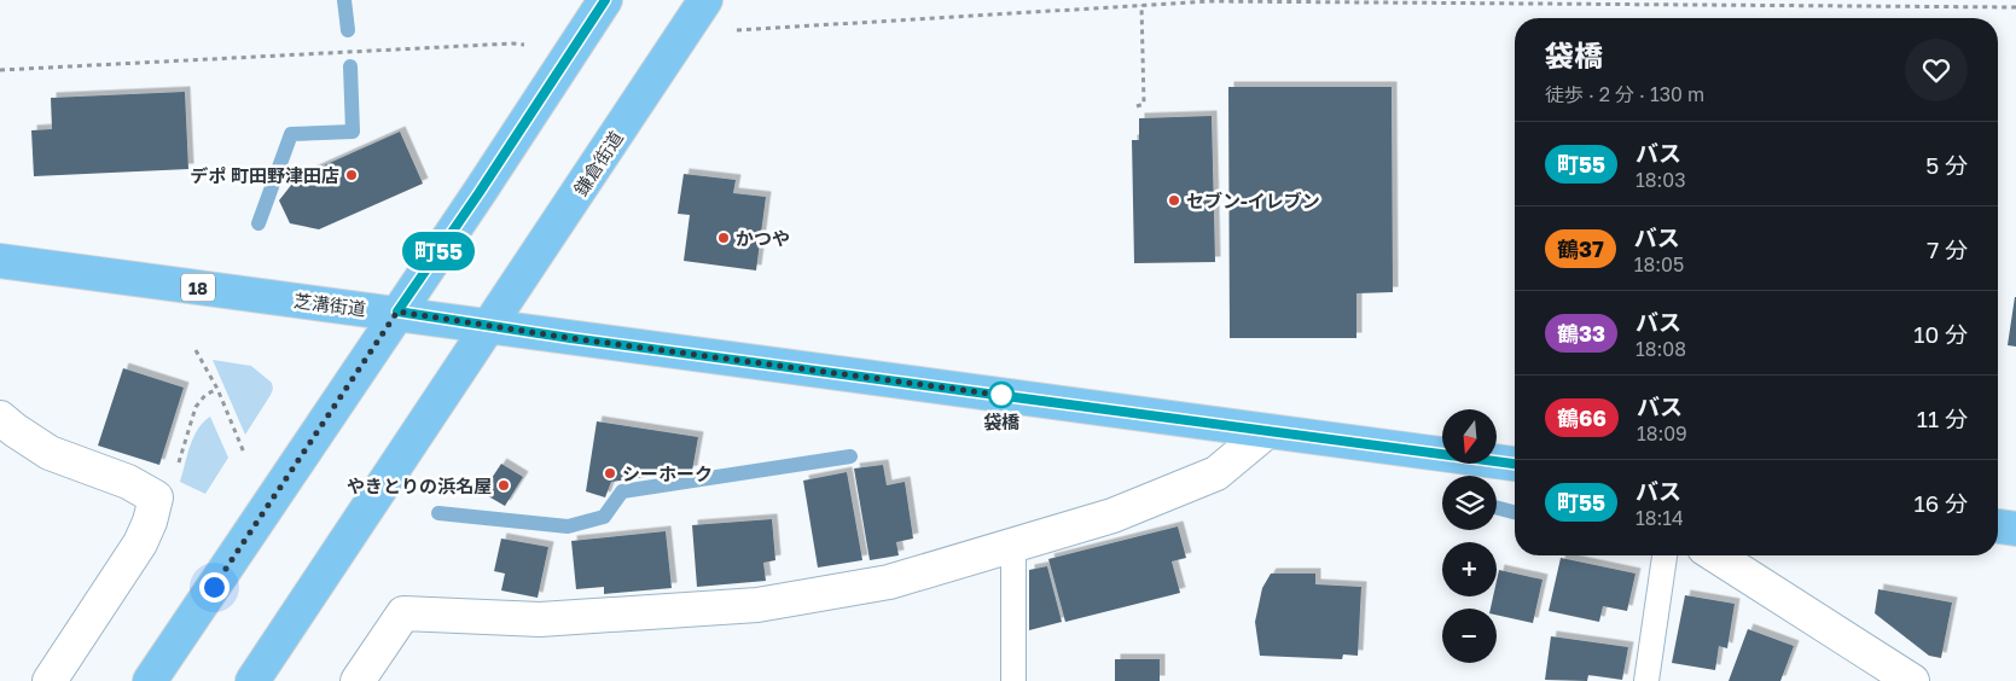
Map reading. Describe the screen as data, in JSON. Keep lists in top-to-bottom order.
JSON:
{
  "streets": {
    "main road": ["鎌倉街道", "18", "芝溝街道"]
  },
  "crossings": [
    ["鎌倉街道", "芝溝街道"]
  ],
  "places": [
    "デポ 町田野津田店",
    "セブン-イレブン",
    "かつや",
    "袋橋",
    "シーホーク",
    "やきとりの浜名屋"
  ],
  "lines": ["bus line 町55"],
  "north": "bottom",
  "page": {
    "on_map": "町55",
    "heading": ["袋橋", "徒歩 · 2 分 · 130 m"],
    "list": [
      {
        "mark": "町55",
        "name": "バス",
        "note": "18:03",
        "value": "5 分"
      },
      {
        "mark": "鶴37",
        "name": "バス",
        "note": "18:05",
        "value": "7 分"
      },
      {
        "mark": "鶴33",
        "name": "バス",
        "note": "18:08",
        "value": "10 分"
      },
      {
        "mark": "鶴66",
        "name": "バス",
        "note": "18:09",
        "value": "11 分"
      },
      {
        "mark": "町55",
        "name": "バス",
        "note": "18:14",
        "value": "16 分"
      }
    ],
    "map_buttons": ["+", "−"]
  }
}
